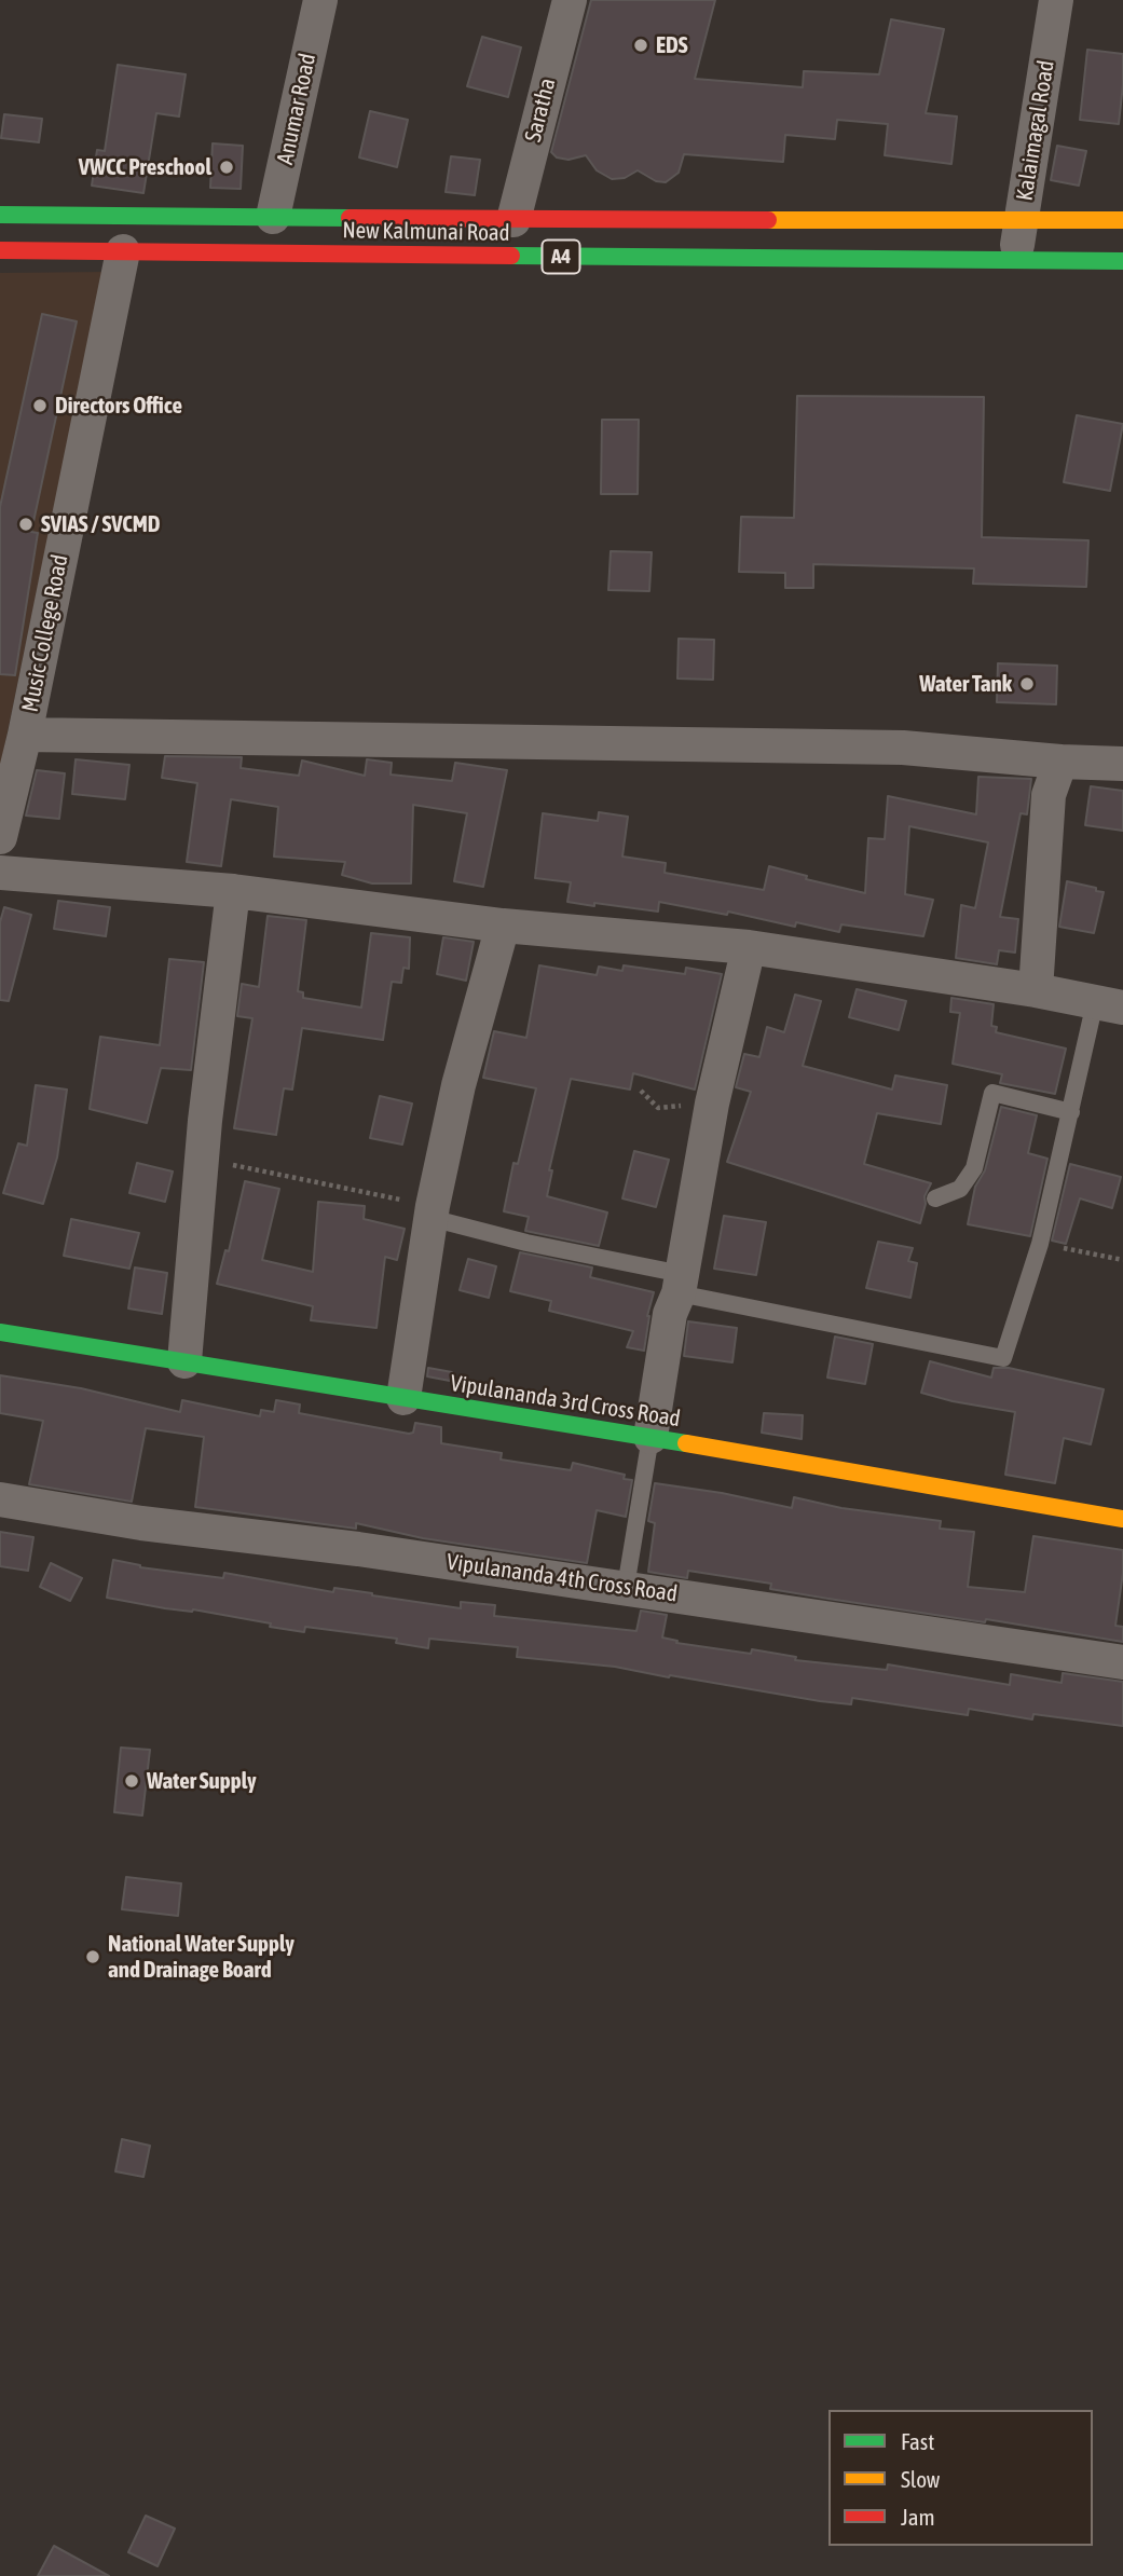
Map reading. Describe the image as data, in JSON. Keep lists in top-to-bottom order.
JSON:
{
  "streets": {
    "main road": ["New Kalmunai Road", "A4", "Vipulananda 3rd Cross Road"],
    "street": [
      "Anumar Road",
      "Saratha",
      "Kalaimagal Road",
      "Music College Road",
      "Vipulananda 4th Cross Road"
    ]
  },
  "crossings": [
    ["Anumar Road", "New Kalmunai Road"],
    ["Saratha", "New Kalmunai Road"],
    ["Kalaimagal Road", "New Kalmunai Road"],
    ["New Kalmunai Road", "Music College Road"]
  ],
  "places": [
    "EDS",
    "VWCC Preschool",
    "Directors Office",
    "SVIAS / SVCMD",
    "Water Tank",
    "Water Supply",
    "National Water Supply and Drainage Board"
  ],
  "legend": ["Fast", "Slow", "Jam"]
}
